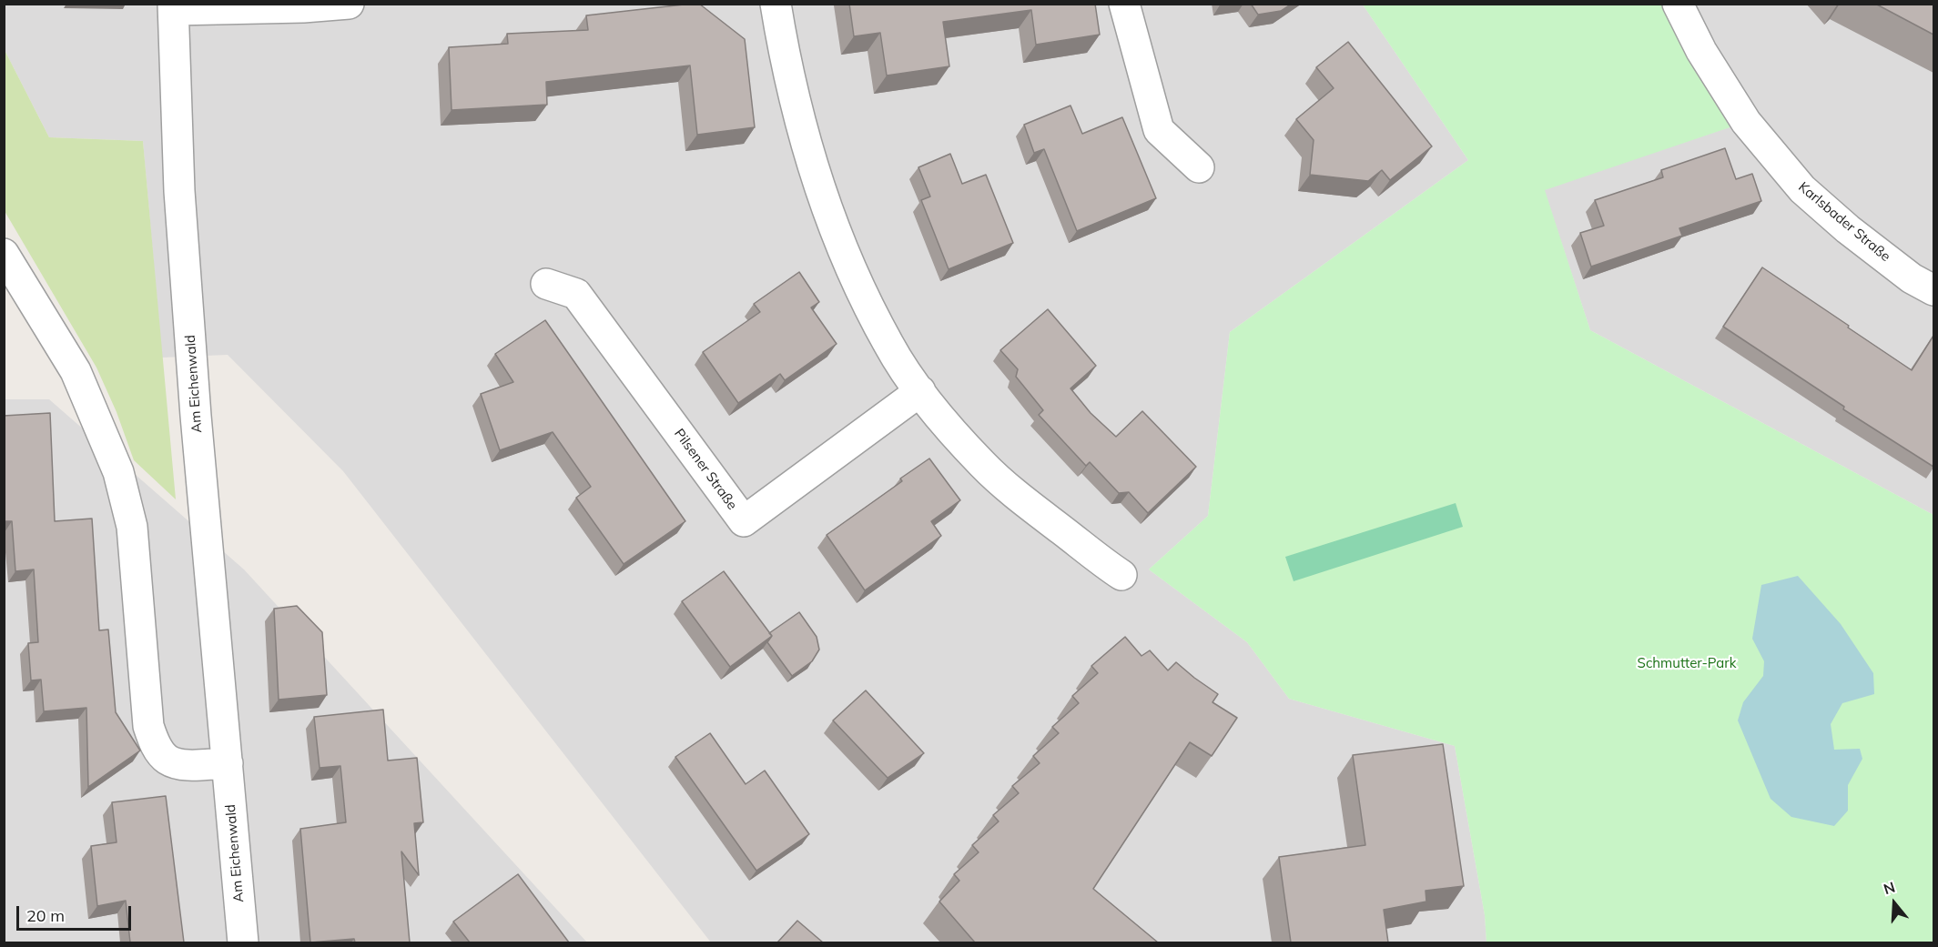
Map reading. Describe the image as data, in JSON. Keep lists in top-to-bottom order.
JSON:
{
  "streets": {
    "street": ["Karlsbader Straße", "Am Eichenwald", "Pilsener Straße"]
  },
  "parks": ["Schmutter-Park"],
  "scale_bar": "20 m",
  "north": "top"
}
